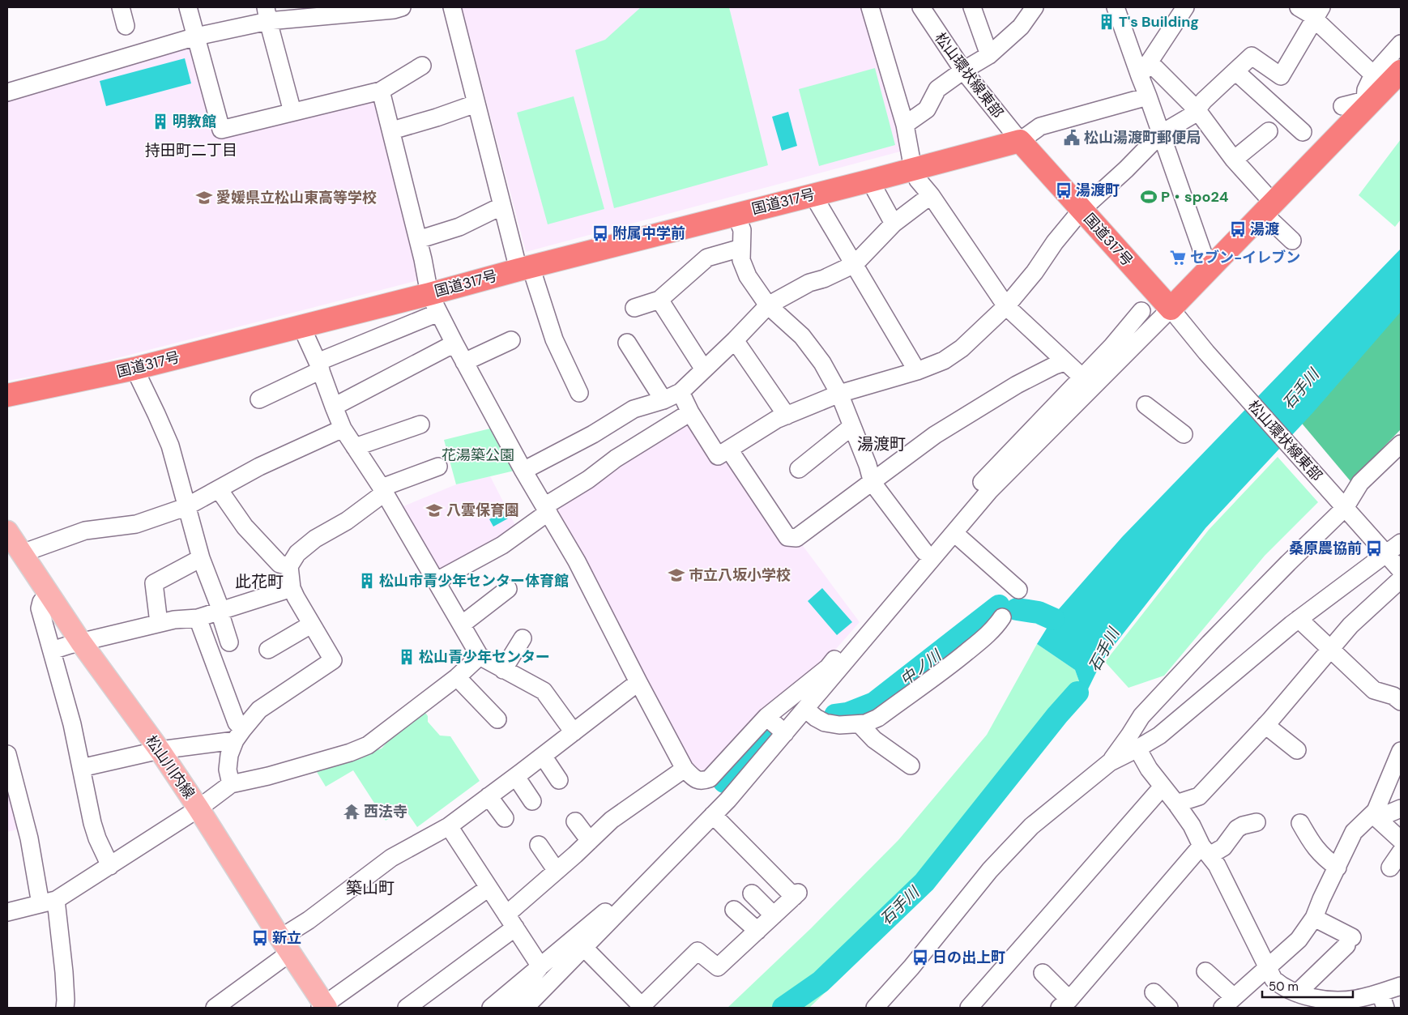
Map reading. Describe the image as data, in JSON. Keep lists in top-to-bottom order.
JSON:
{
  "streets": {
    "highway": ["国道317号"],
    "main road": ["松山川内線"],
    "street": ["松山環状線東部"]
  },
  "crossings": [
    ["松山環状線東部", "国道317号"]
  ],
  "districts": [
    "持田町二丁目",
    "湯渡町",
    "此花町",
    "築山町"
  ],
  "water": ["石手川", "中ノ川"],
  "parks": ["花湯築公園"],
  "places": {
    "building": [
      "T's Building",
      "明教館",
      "松山市青少年センター体育館",
      "松山青少年センター"
    ],
    "public building": ["松山湯渡町郵便局"],
    "bus stop": [
      "湯渡町",
      "湯渡",
      "附属中学前",
      "桑原農協前",
      "新立",
      "日の出上町"
    ],
    "sports": ["P・spo24"],
    "school or university": ["愛媛県立松山東高等学校", "八雲保育園", "市立八坂小学校"],
    "supermarket": ["セブン-イレブン"],
    "temple": ["西法寺"]
  },
  "scale_bar": "50 m"
}
